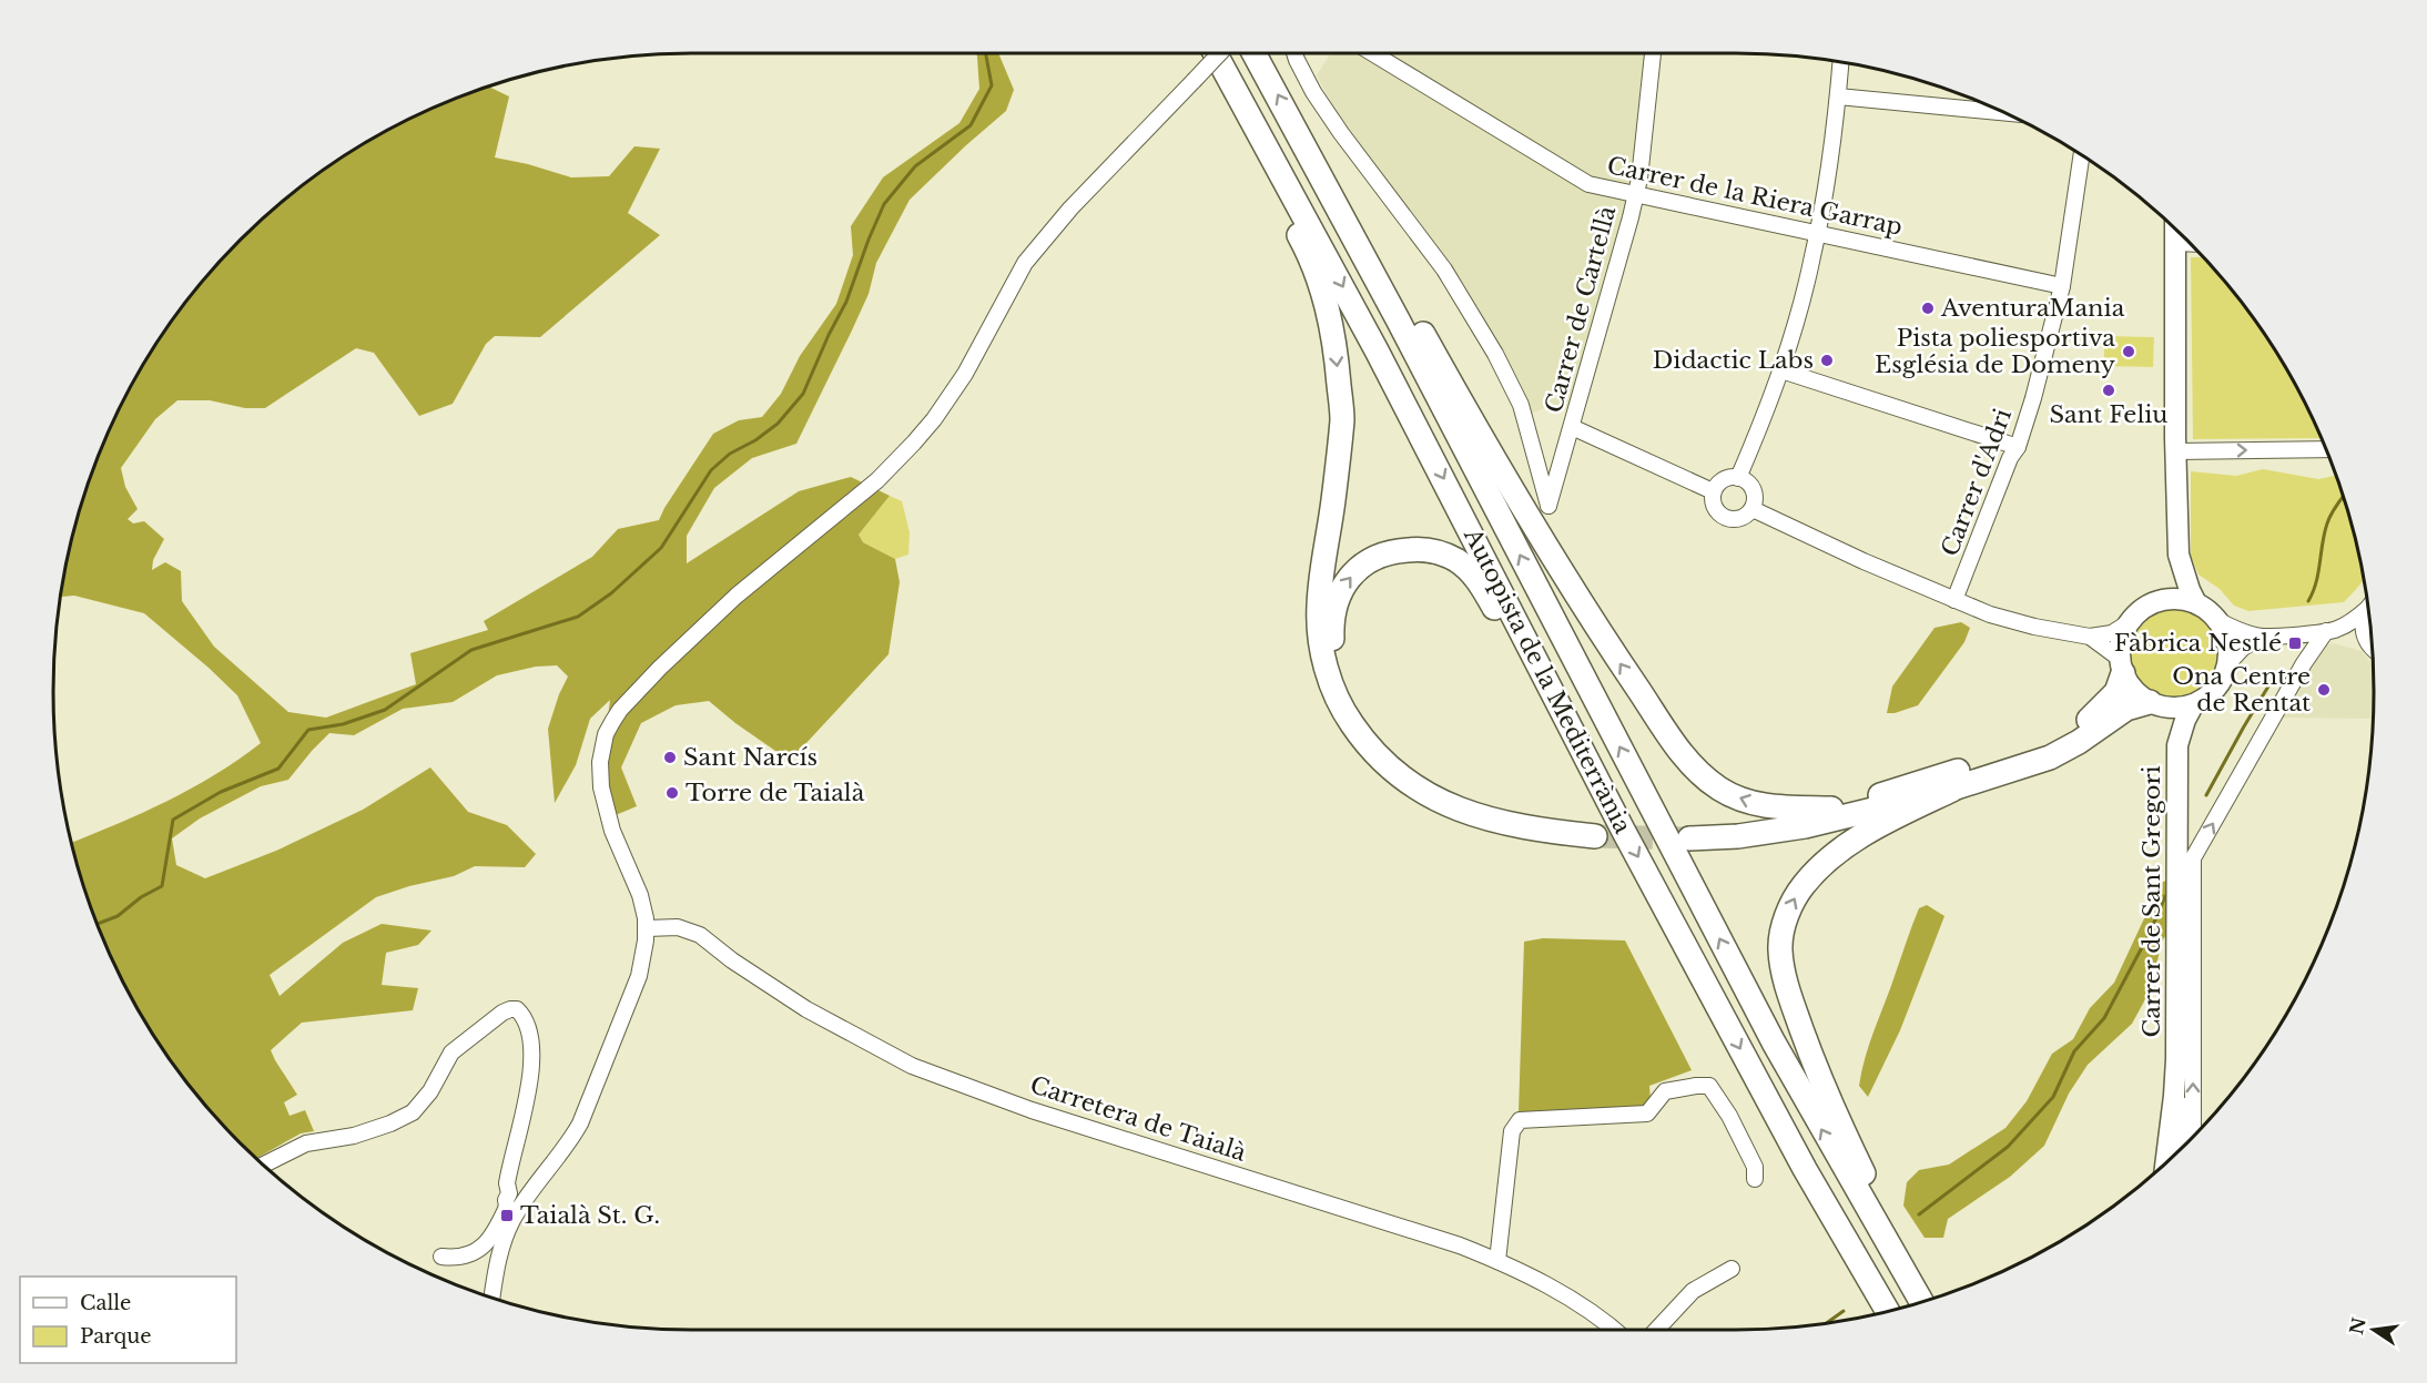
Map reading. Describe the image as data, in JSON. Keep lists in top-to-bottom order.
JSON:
{
  "streets": {
    "highway": ["Autopista de la Mediterrània"],
    "main road": ["Carrer de Sant Gregori"],
    "street": [
      "Carrer de la Riera Garrap",
      "Carrer de Cartellà",
      "Carrer d'Adri",
      "Carretera de Taialà"
    ]
  },
  "crossings": [
    ["Carrer de la Riera Garrap", "Carrer de Cartellà"],
    ["Carrer de la Riera Garrap", "Carrer d'Adri"]
  ],
  "places": {
    "other": [
      "AventuraMania",
      "Pista poliesportiva Església de Domeny",
      "Didactic Labs",
      "Sant Feliu",
      "Ona Centre de Rentat",
      "Sant Narcís",
      "Torre de Taialà"
    ],
    "transit": ["Fàbrica Nestlé", "Taialà St. G."]
  },
  "legend": ["Calle", "Parque"],
  "north": "left"
}
